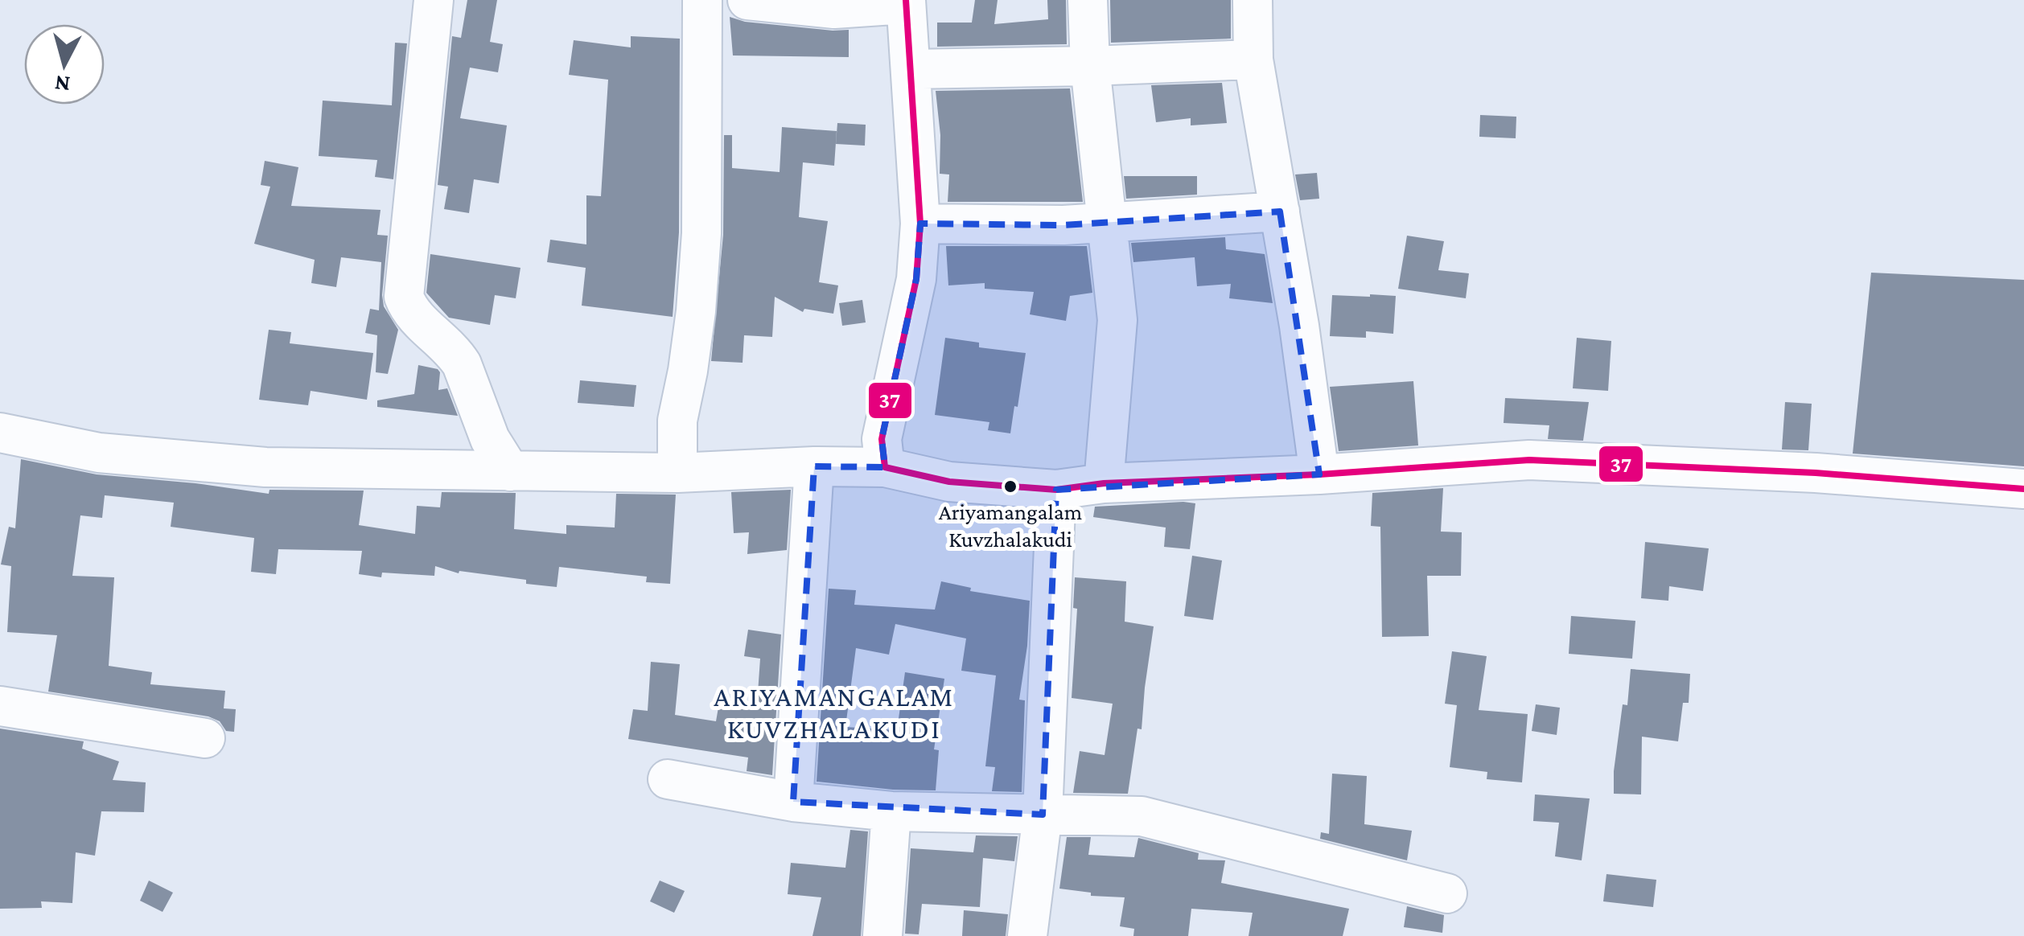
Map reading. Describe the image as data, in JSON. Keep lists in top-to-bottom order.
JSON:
{
  "districts": ["ARIYAMANGALAM KUVZHALAKUDI"],
  "places": ["Ariyamangalam Kuvzhalakudi"],
  "lines": ["transit line 37"],
  "north": "bottom"
}
